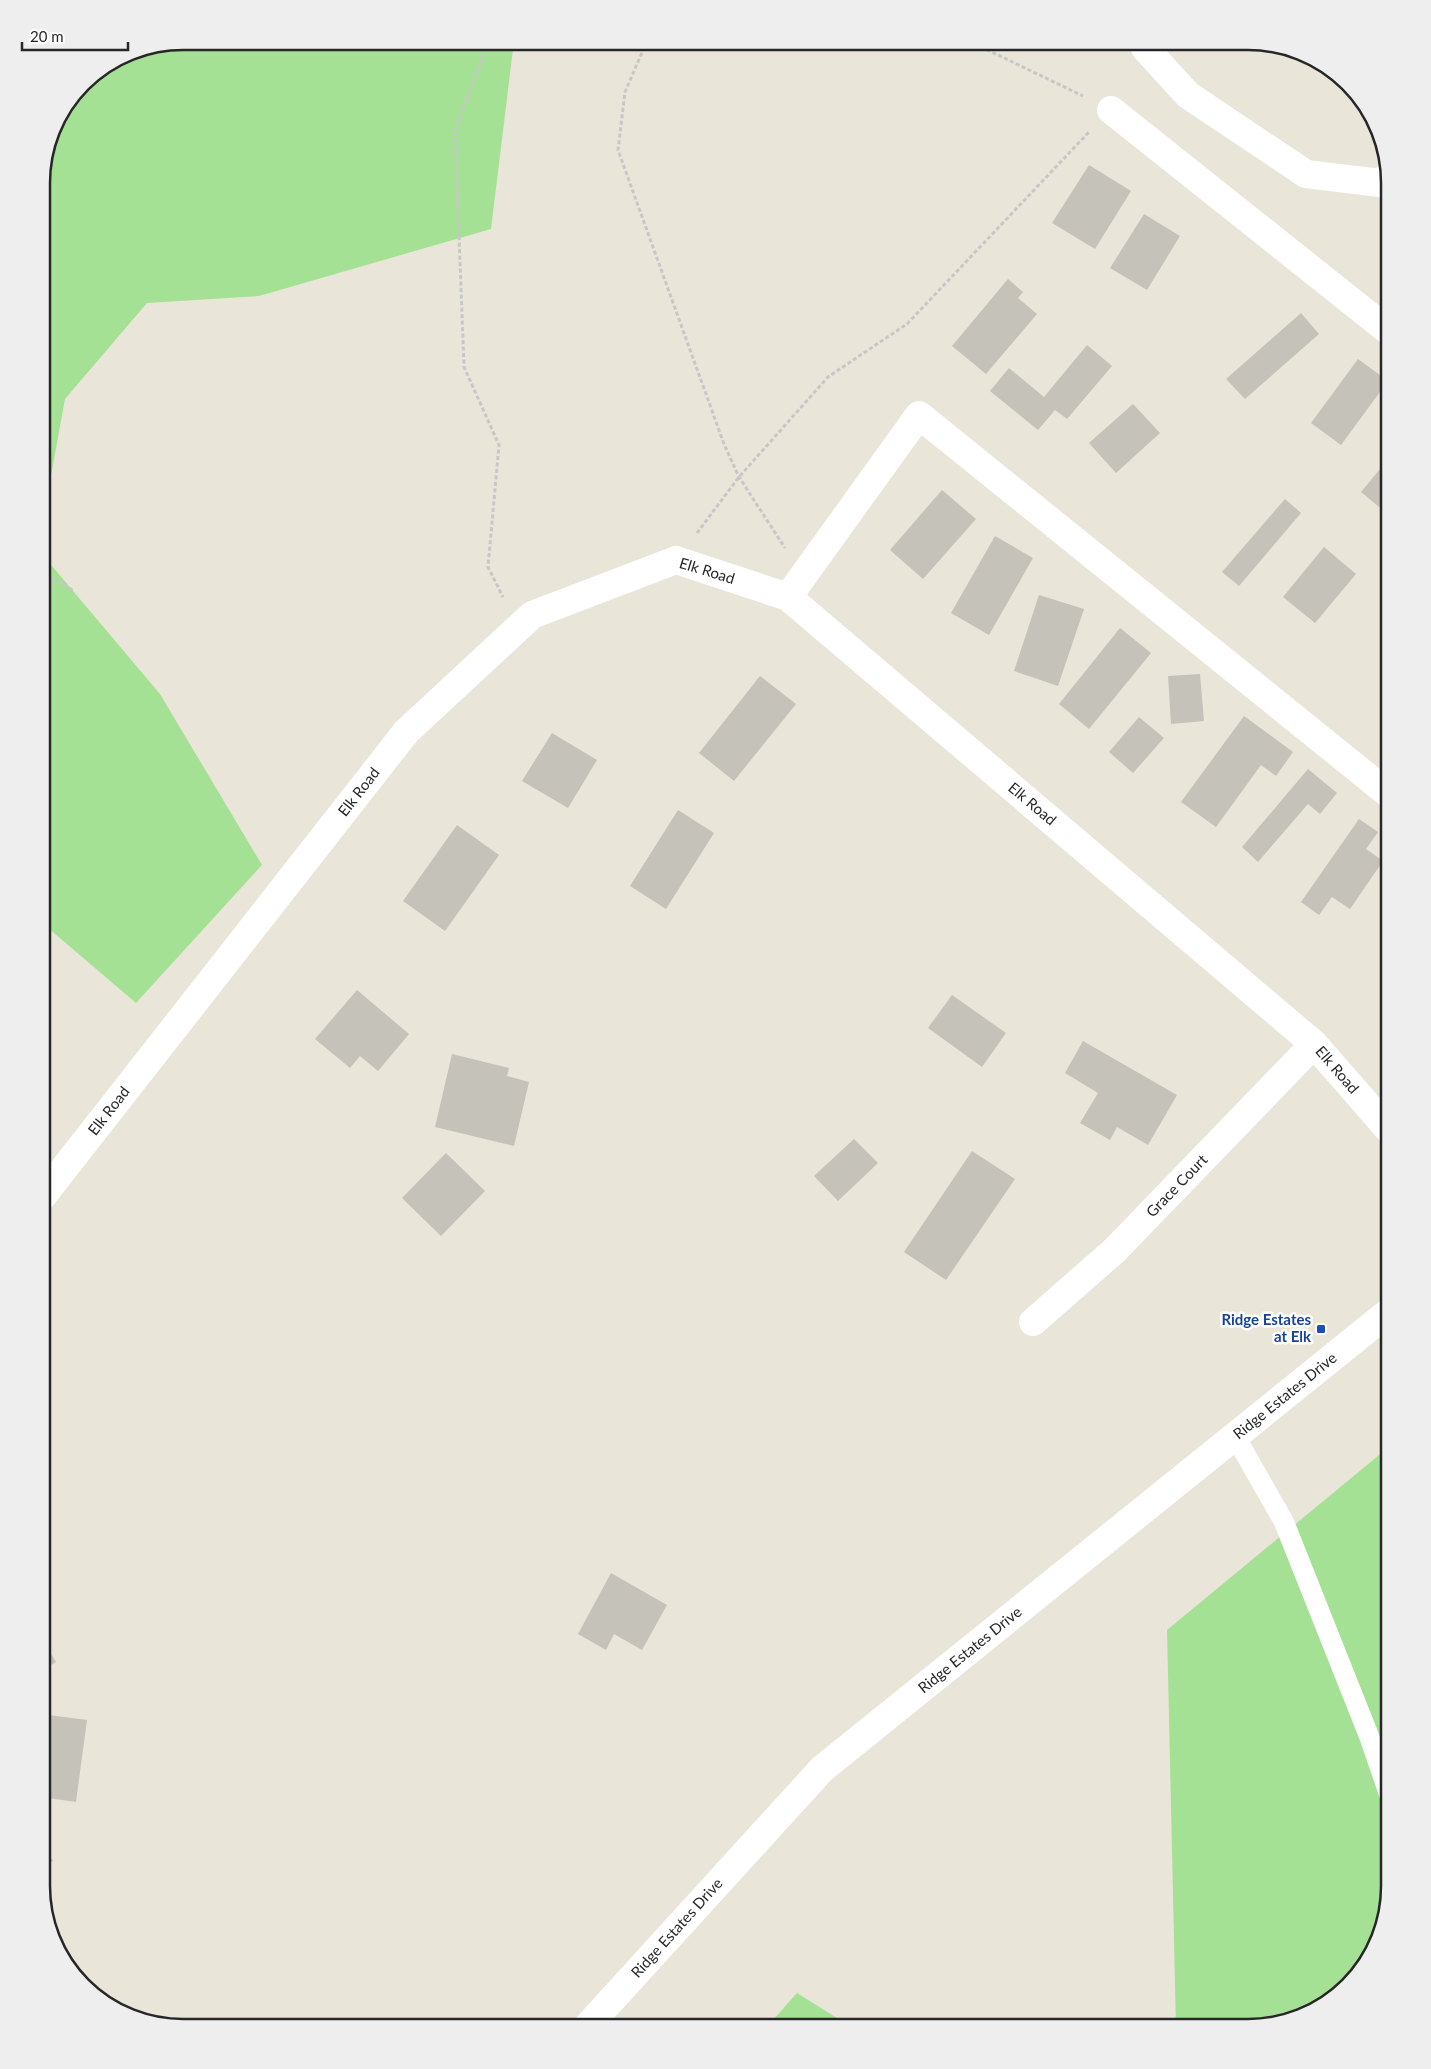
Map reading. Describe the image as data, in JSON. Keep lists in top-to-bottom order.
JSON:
{
  "streets": {
    "street": ["Elk Road", "Grace Court", "Ridge Estates Drive"]
  },
  "crossings": [
    ["Elk Road", "Grace Court"]
  ],
  "places": {
    "transit": ["Ridge Estates at Elk"]
  },
  "scale_bar": "20 m"
}
